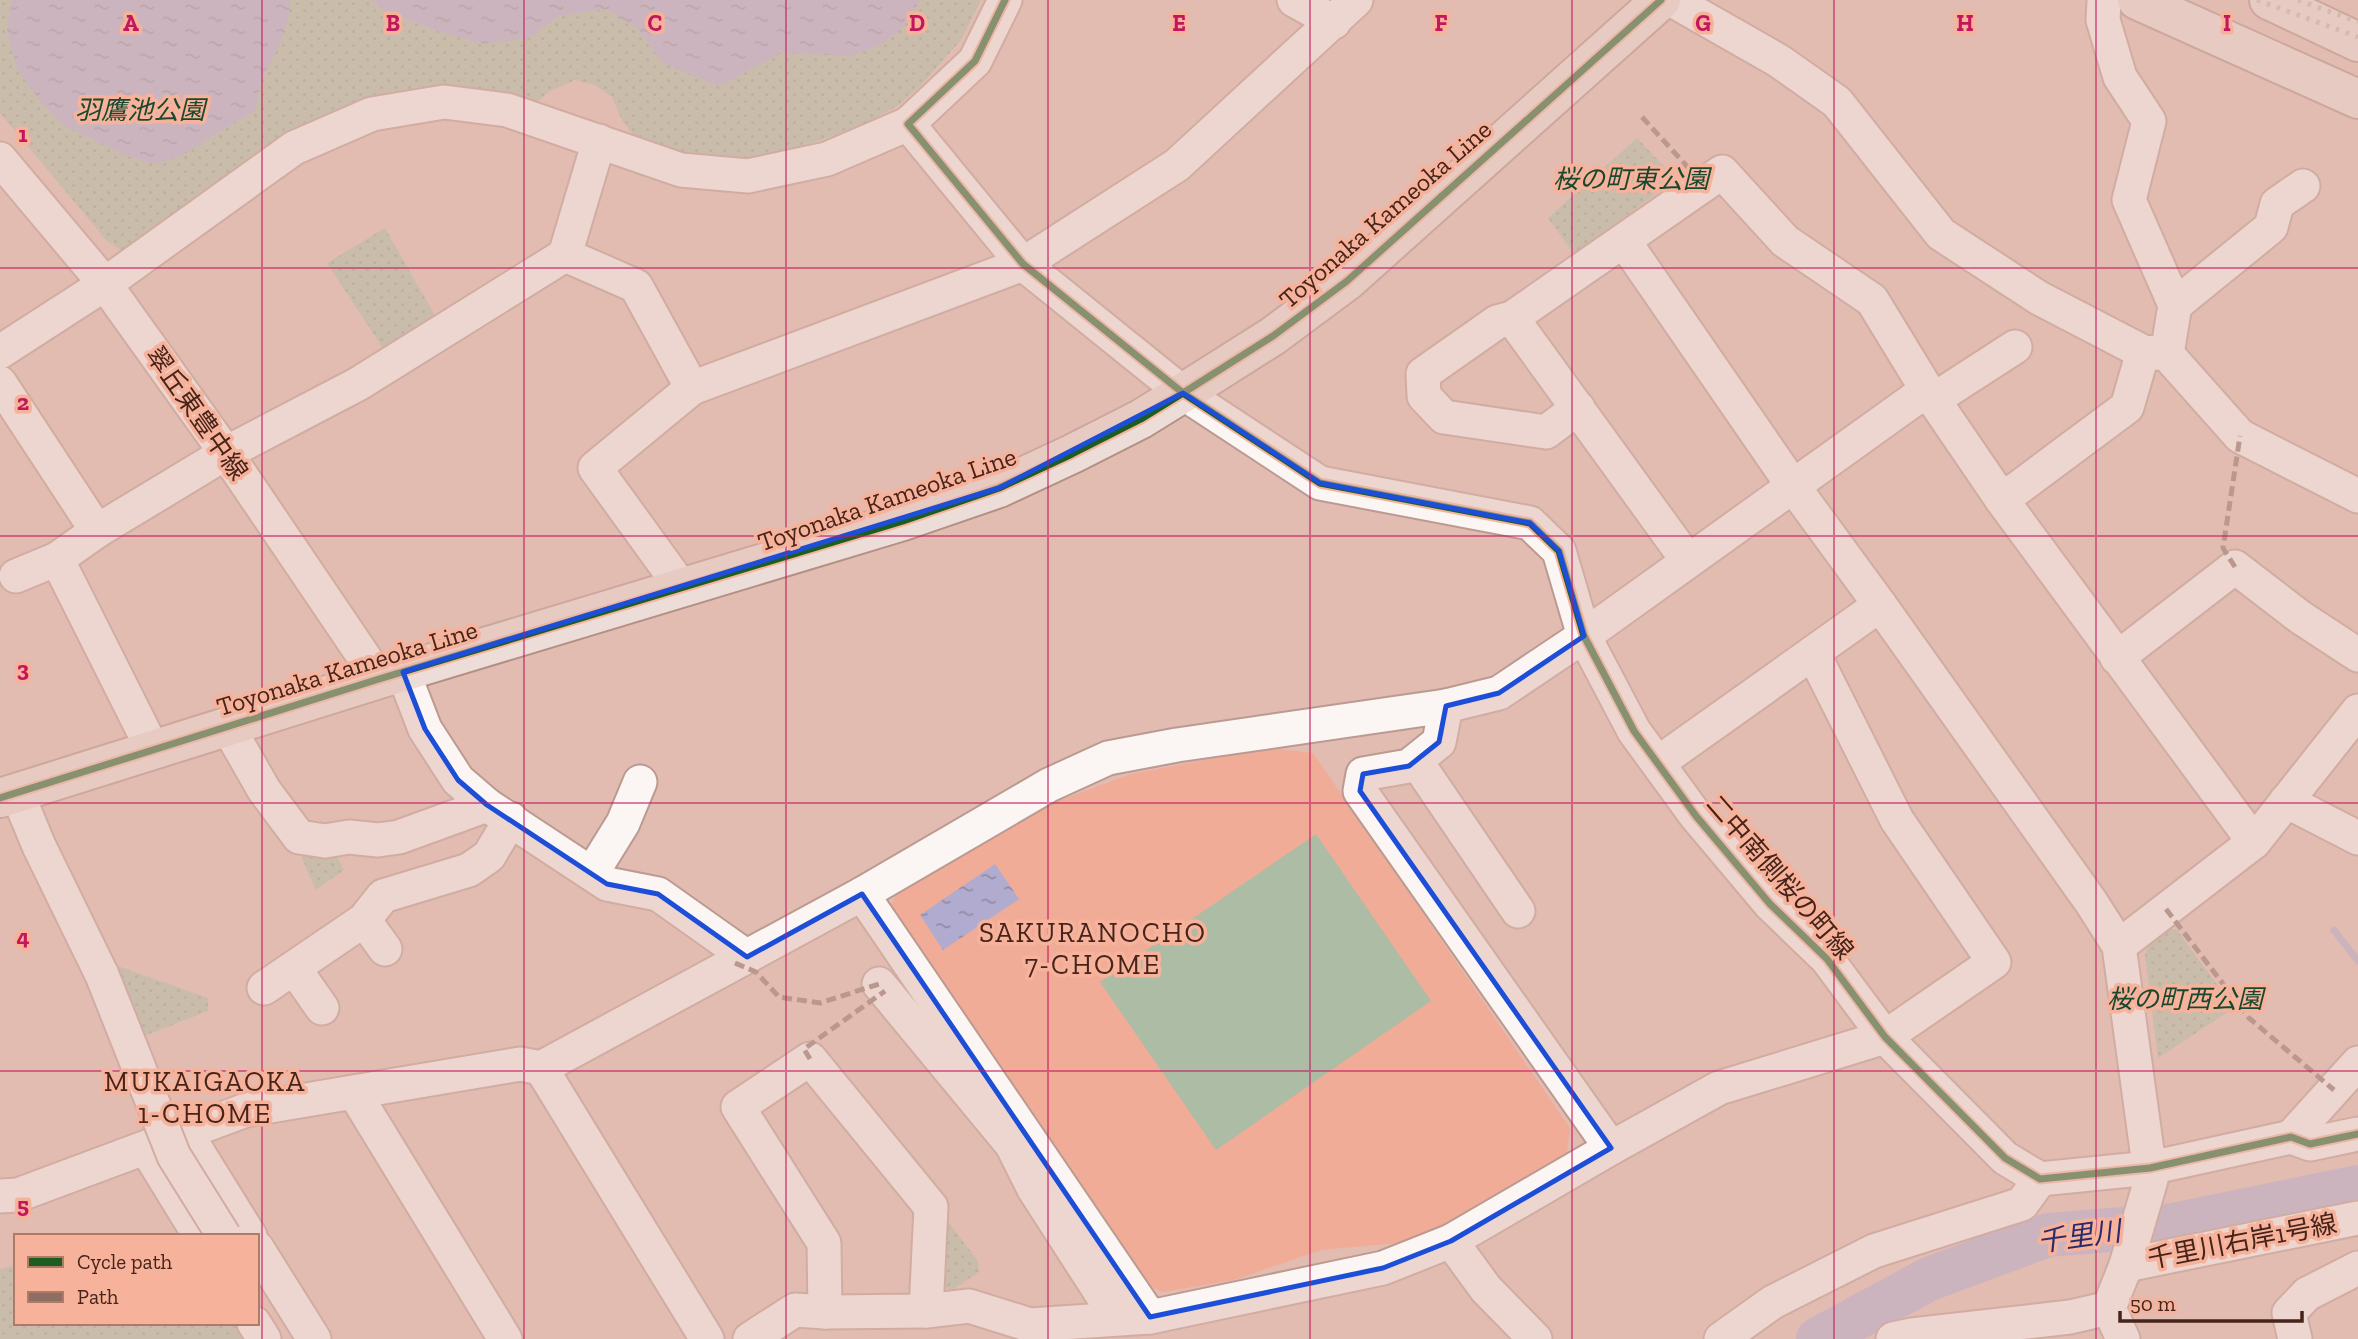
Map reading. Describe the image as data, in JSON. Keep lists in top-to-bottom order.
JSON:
{
  "streets": {
    "main road": ["Toyonaka Kameoka Line"],
    "street": ["翠丘東豊中線", "二中南側桜の町線", "千里川右岸1号線"]
  },
  "crossings": [
    ["Toyonaka Kameoka Line", "翠丘東豊中線"],
    ["Toyonaka Kameoka Line", "二中南側桜の町線"]
  ],
  "districts": ["SAKURANOCHO 7-CHOME", "MUKAIGAOKA 1-CHOME"],
  "water": ["千里川"],
  "parks": ["羽鷹池公園", "桜の町東公園", "桜の町西公園"],
  "legend": ["Cycle path", "Path"],
  "scale_bar": "50 m",
  "grid": {
    "columns": [
      "A",
      "B",
      "C",
      "D",
      "E",
      "F",
      "G",
      "H",
      "I"
    ],
    "rows": [
      "1",
      "2",
      "3",
      "4",
      "5"
    ]
  }
}
